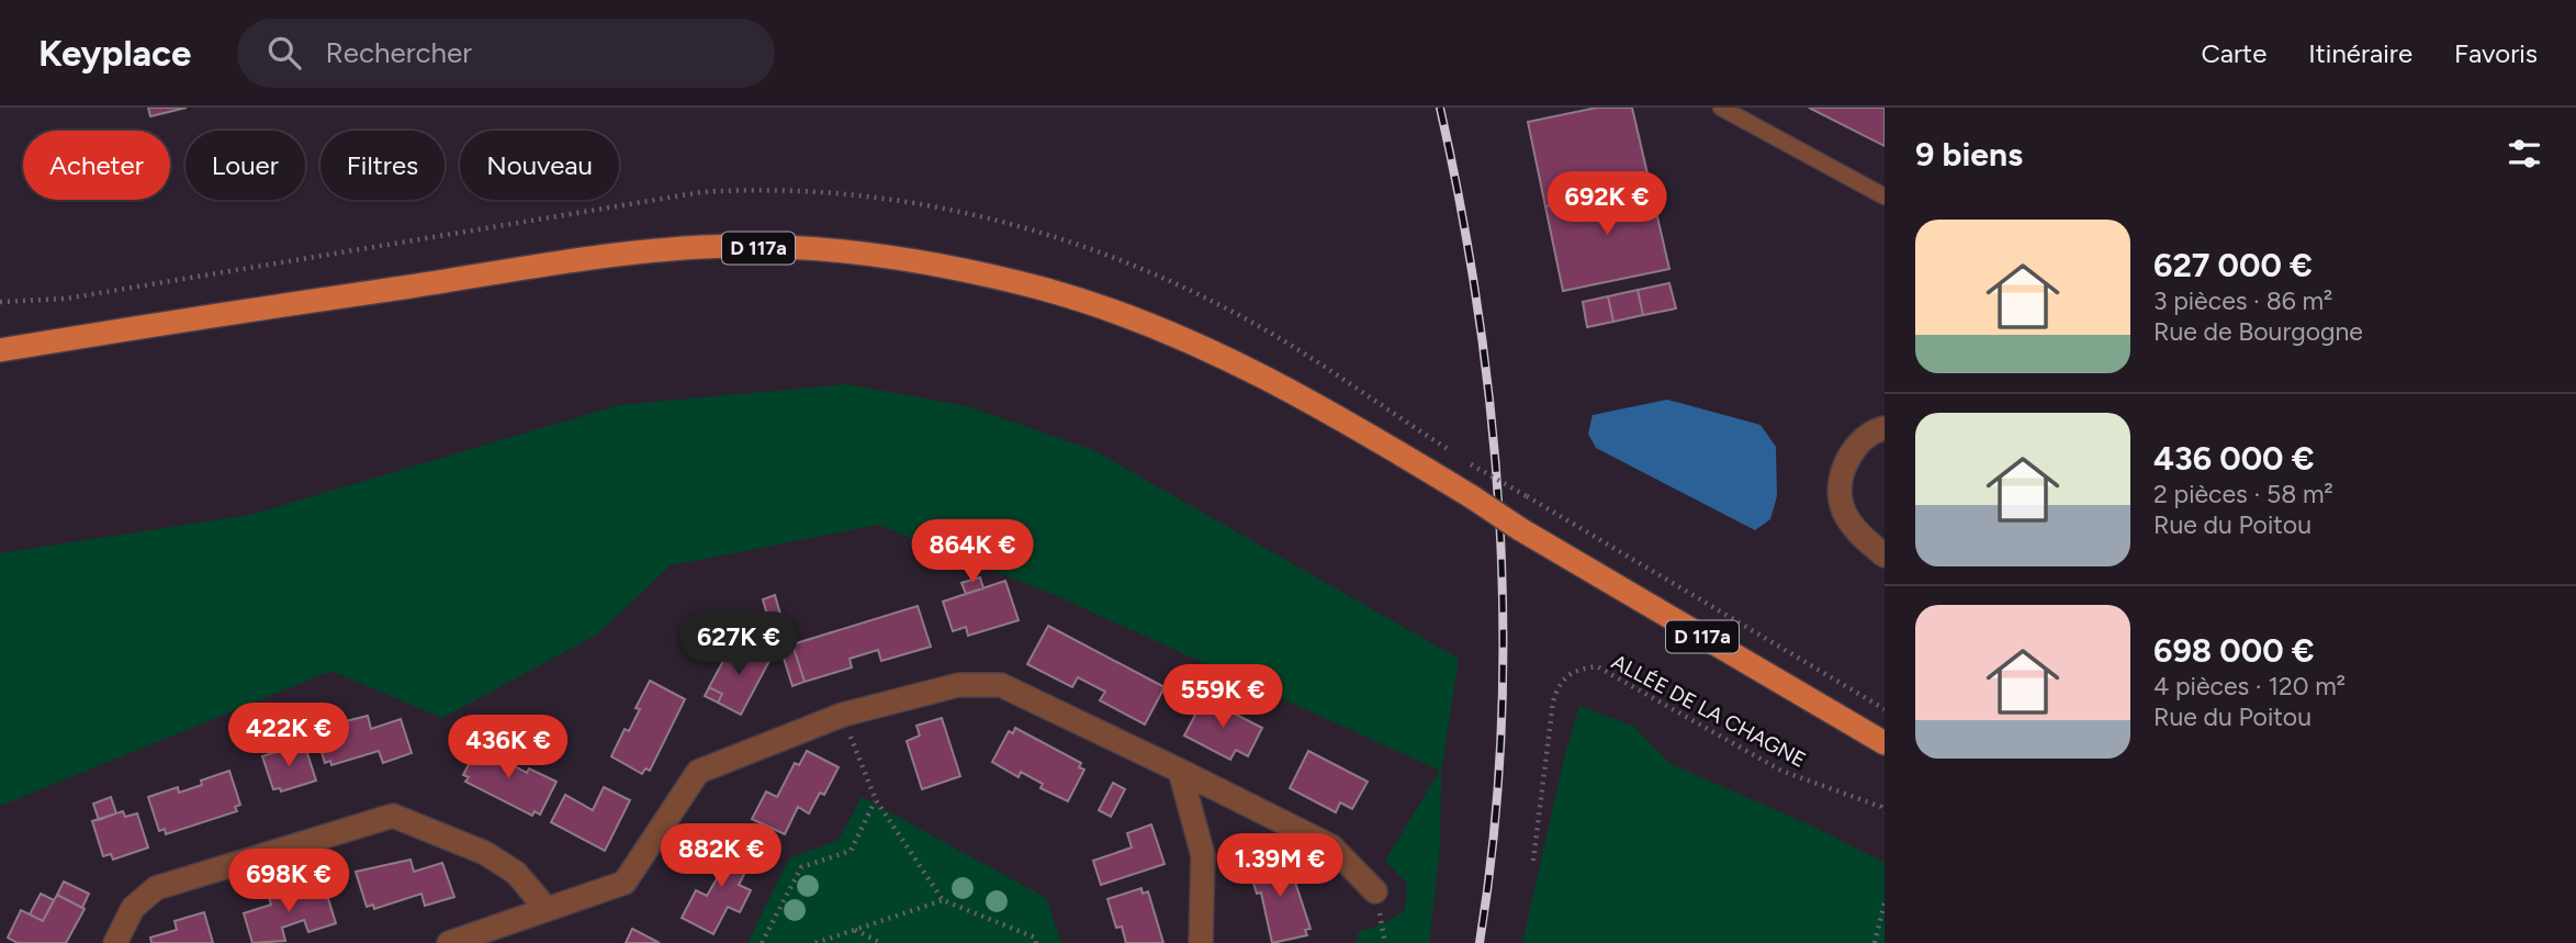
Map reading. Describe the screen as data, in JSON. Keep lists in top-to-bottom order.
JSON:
{
  "streets": {
    "main road": ["D 117a"],
    "path": ["ALLÉE DE LA CHAGNE"]
  },
  "page": {
    "header": "Keyplace",
    "search": "Rechercher",
    "nav": ["Carte", "Itinéraire", "Favoris"],
    "heading": "9 biens",
    "chip": [
      "Acheter",
      "Louer",
      "Filtres",
      "Nouveau"
    ],
    "price": [
      "692K €",
      "864K €",
      "627K €",
      "559K €",
      "422K €",
      "436K €",
      "882K €",
      "1.39M €",
      "698K €"
    ],
    "list": [
      {
        "name": "627 000 €",
        "note": "3 pièces · 86 m² · Rue de Bourgogne"
      },
      {
        "name": "436 000 €",
        "note": "2 pièces · 58 m² · Rue du Poitou"
      },
      {
        "name": "698 000 €",
        "note": "4 pièces · 120 m² · Rue du Poitou"
      }
    ]
  }
}
